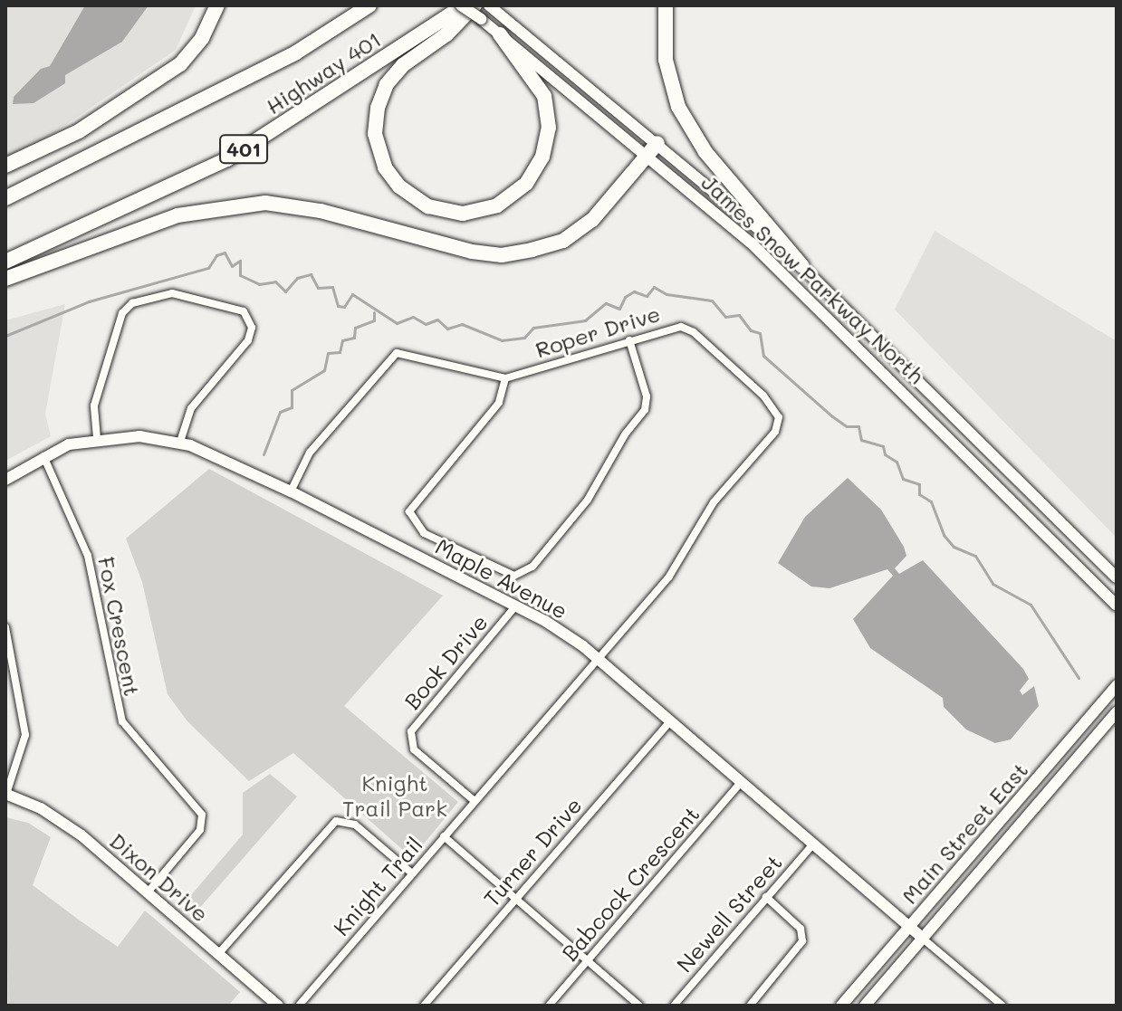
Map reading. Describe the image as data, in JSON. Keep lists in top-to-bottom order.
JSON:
{
  "streets": {
    "highway": ["Highway 401", "401"],
    "main road": [
      "James Snow Parkway North",
      "Maple Avenue",
      "Main Street East",
      "Dixon Drive"
    ],
    "street": [
      "Roper Drive",
      "Fox Crescent",
      "Book Drive",
      "Turner Drive",
      "Babcock Crescent",
      "Knight Trail",
      "Newell Street"
    ]
  },
  "crossings": [
    ["Highway 401", "James Snow Parkway North"],
    ["Roper Drive", "Maple Avenue"],
    ["Roper Drive", "Knight Trail"],
    ["Maple Avenue", "Fox Crescent"],
    ["Maple Avenue", "Book Drive"],
    ["Maple Avenue", "Main Street East"],
    ["Maple Avenue", "Turner Drive"],
    ["Maple Avenue", "Babcock Crescent"],
    ["Maple Avenue", "Knight Trail"],
    ["Maple Avenue", "Newell Street"],
    ["Fox Crescent", "Dixon Drive"],
    ["Book Drive", "Knight Trail"]
  ],
  "parks": ["Knight Trail Park"]
}
